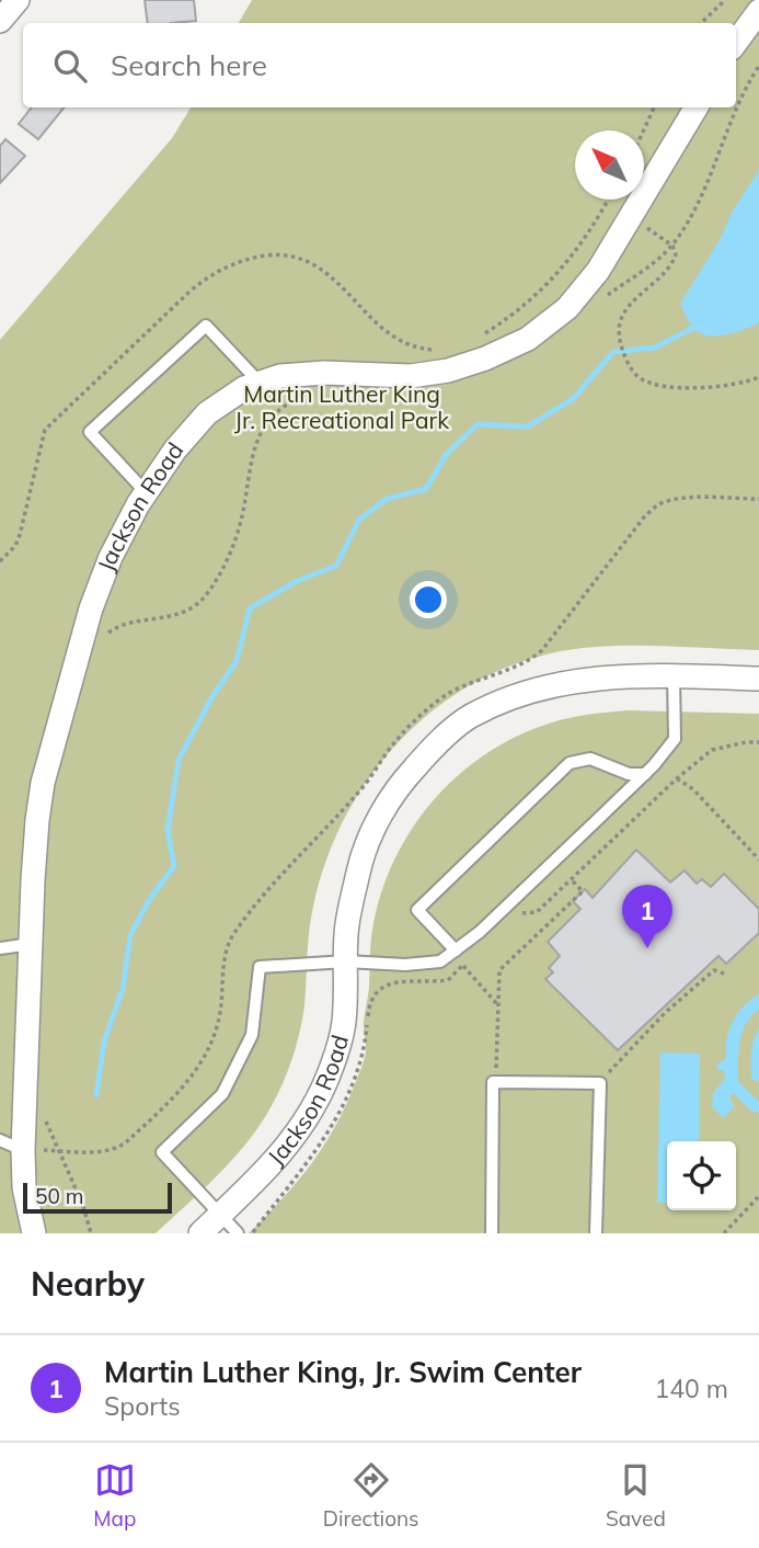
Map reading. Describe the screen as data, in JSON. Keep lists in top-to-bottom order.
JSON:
{
  "streets": {
    "street": ["Jackson Road"]
  },
  "parks": ["Martin Luther King Jr. Recreational Park"],
  "scale_bar": "50 m",
  "north": "top left",
  "page": {
    "search": "Search here",
    "pins": "1",
    "scale": "50 m",
    "heading": "Nearby",
    "list": [
      {
        "mark": "1",
        "name": "Martin Luther King, Jr. Swim Center",
        "note": "Sports",
        "value": "140 m"
      }
    ],
    "nav": ["Map", "Directions", "Saved"]
  }
}
